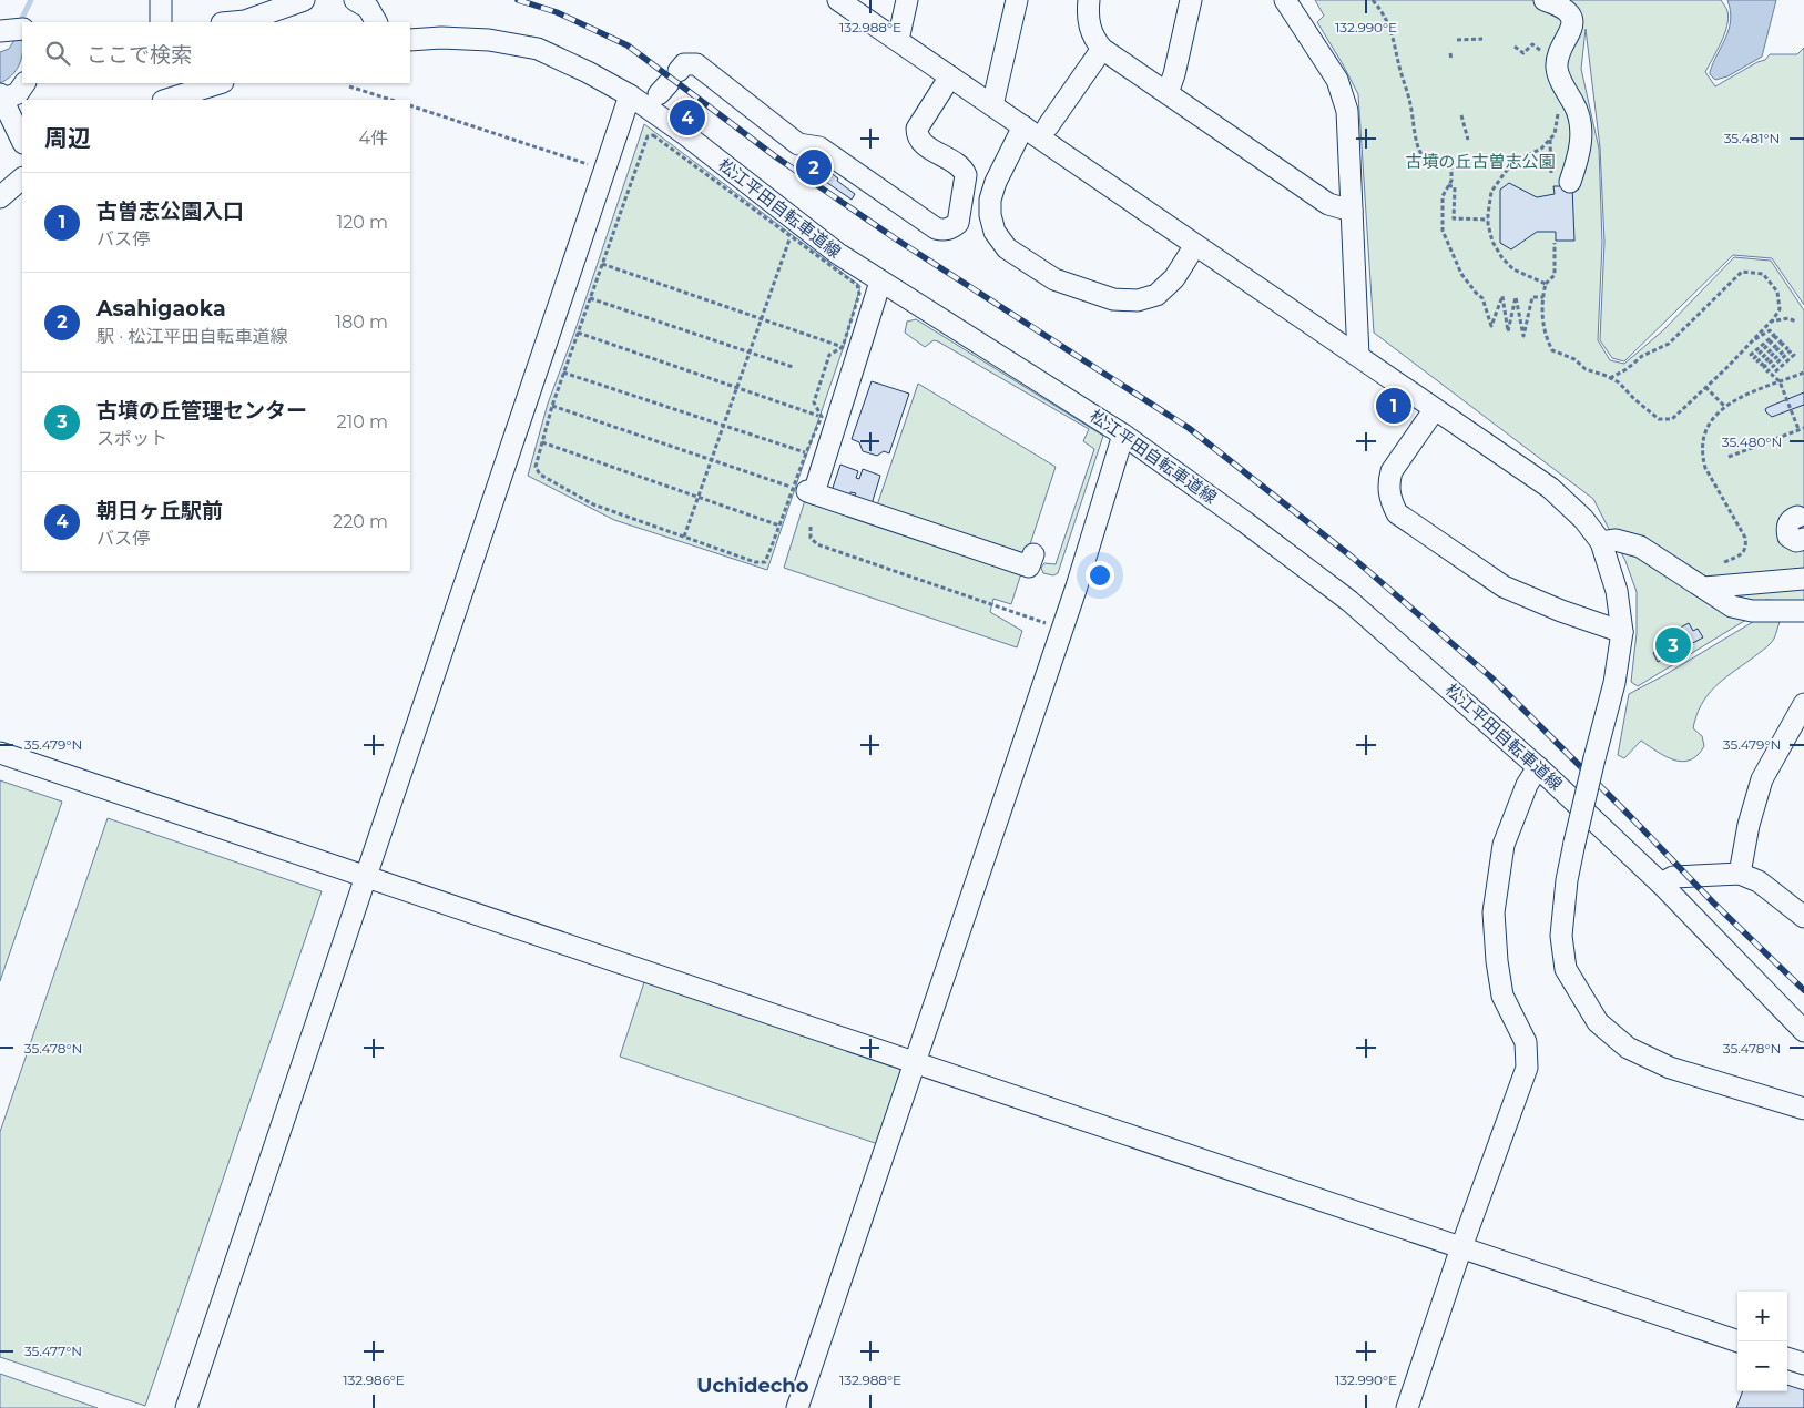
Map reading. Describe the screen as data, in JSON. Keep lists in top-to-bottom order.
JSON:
{
  "streets": {
    "street": ["松江平田自転車道線"]
  },
  "districts": ["Uchidecho"],
  "parks": ["古墳の丘古曽志公園"],
  "page": {
    "search": "ここで検索",
    "pins": [
      "4",
      "2",
      "1",
      "3"
    ],
    "heading": ["周辺", "4件"],
    "list": [
      {
        "mark": "1",
        "name": "古曽志公園入口",
        "note": "バス停",
        "value": "120 m"
      },
      {
        "mark": "2",
        "name": "Asahigaoka",
        "note": "駅 · 松江平田自転車道線",
        "value": "180 m"
      },
      {
        "mark": "3",
        "name": "古墳の丘管理センター",
        "note": "スポット",
        "value": "210 m"
      },
      {
        "mark": "4",
        "name": "朝日ヶ丘駅前",
        "note": "バス停",
        "value": "220 m"
      }
    ],
    "map_buttons": ["+", "−"]
  },
  "coordinates": [
    "132.988°E",
    "132.990°E",
    "35.481°N",
    "35.480°N",
    "35.479°N",
    "35.478°N",
    "35.477°N",
    "132.986°E"
  ]
}
